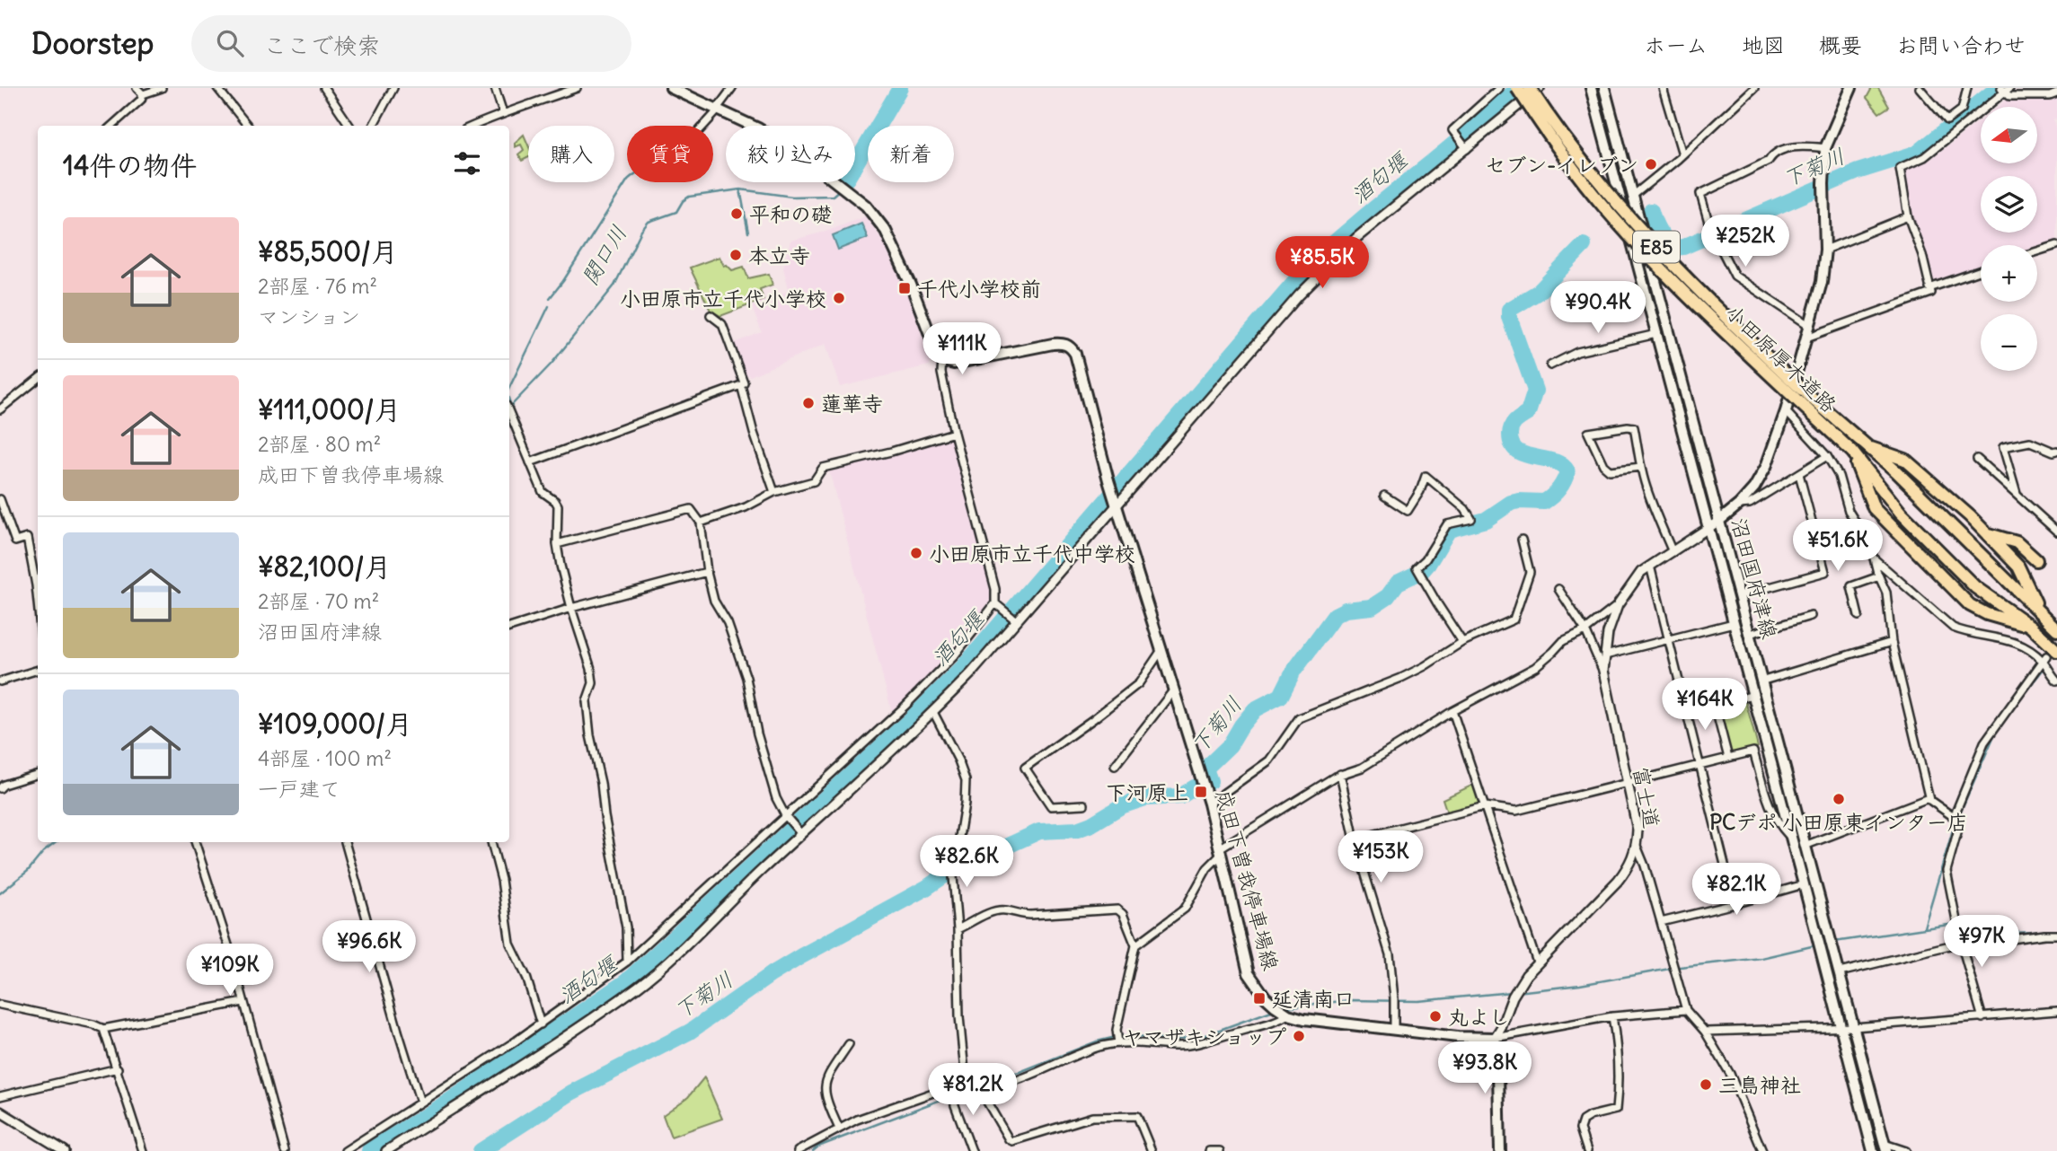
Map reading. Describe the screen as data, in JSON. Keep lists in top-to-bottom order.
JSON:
{
  "streets": {
    "highway": ["E85", "小田原厚木道路"],
    "main road": ["沼田国府津線", "成田下曽我停車場線"],
    "street": ["富士道"]
  },
  "crossings": [
    ["沼田国府津線", "富士道"]
  ],
  "water": ["下菊川", "酒匂堰", "関口川"],
  "places": {
    "other": [
      "セブン-イレブン",
      "平和の礎",
      "本立寺",
      "小田原市立千代小学校",
      "蓮華寺",
      "小田原市立千代中学校",
      "PCデポ 小田原東インター店",
      "丸よし",
      "ヤマザキショップ",
      "三島神社"
    ],
    "transit": ["千代小学校前", "下河原上", "延清南口"]
  },
  "north": "left",
  "page": {
    "header": "Doorstep",
    "search": "ここで検索",
    "nav": [
      "ホーム",
      "地図",
      "概要",
      "お問い合わせ"
    ],
    "map_buttons": ["+", "−"],
    "chip": [
      "購入",
      "賃貸",
      "絞り込み",
      "新着"
    ],
    "heading": "14件の物件",
    "list": [
      {
        "name": "¥85,500/月",
        "note": "2部屋 · 76 m² · マンション"
      },
      {
        "name": "¥111,000/月",
        "note": "2部屋 · 80 m² · 成田下曽我停車場線"
      },
      {
        "name": "¥82,100/月",
        "note": "2部屋 · 70 m² · 沼田国府津線"
      },
      {
        "name": "¥109,000/月",
        "note": "4部屋 · 100 m² · 一戸建て"
      }
    ],
    "price": [
      "¥252K",
      "¥85.5K",
      "¥90.4K",
      "¥111K",
      "¥51.6K",
      "¥164K",
      "¥153K",
      "¥82.6K",
      "¥82.1K",
      "¥97K",
      "¥96.6K",
      "¥109K",
      "¥93.8K",
      "¥81.2K"
    ]
  }
}
